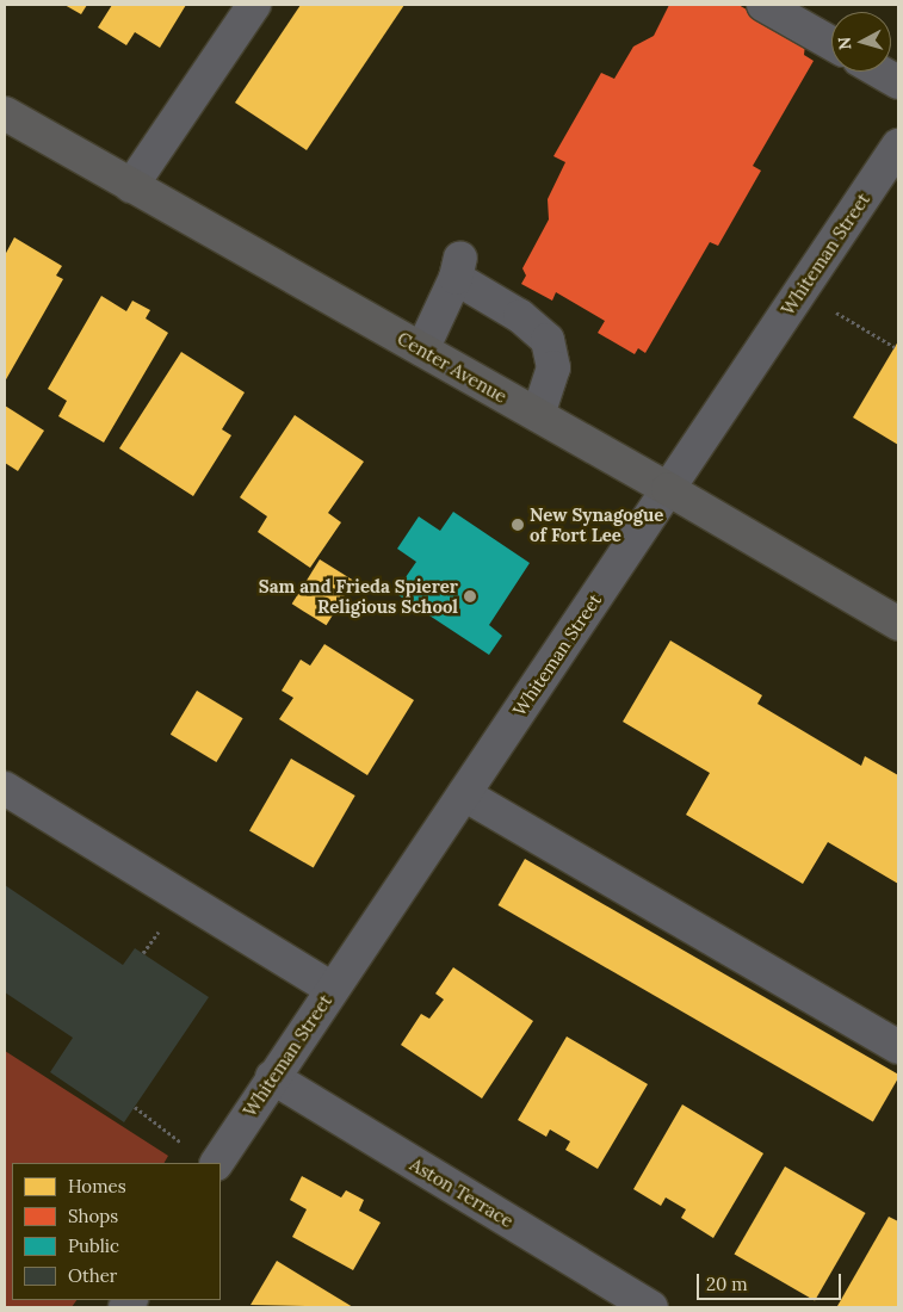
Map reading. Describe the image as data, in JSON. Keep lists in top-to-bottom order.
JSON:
{
  "streets": {
    "main road": ["Center Avenue"],
    "street": ["Whiteman Street", "Aston Terrace"]
  },
  "crossings": [
    ["Whiteman Street", "Center Avenue"],
    ["Whiteman Street", "Aston Terrace"]
  ],
  "places": ["New Synagogue of Fort Lee", "Sam and Frieda Spierer Religious School"],
  "legend": [
    "Homes",
    "Shops",
    "Public",
    "Other"
  ],
  "scale_bar": "20 m",
  "north": "left"
}
